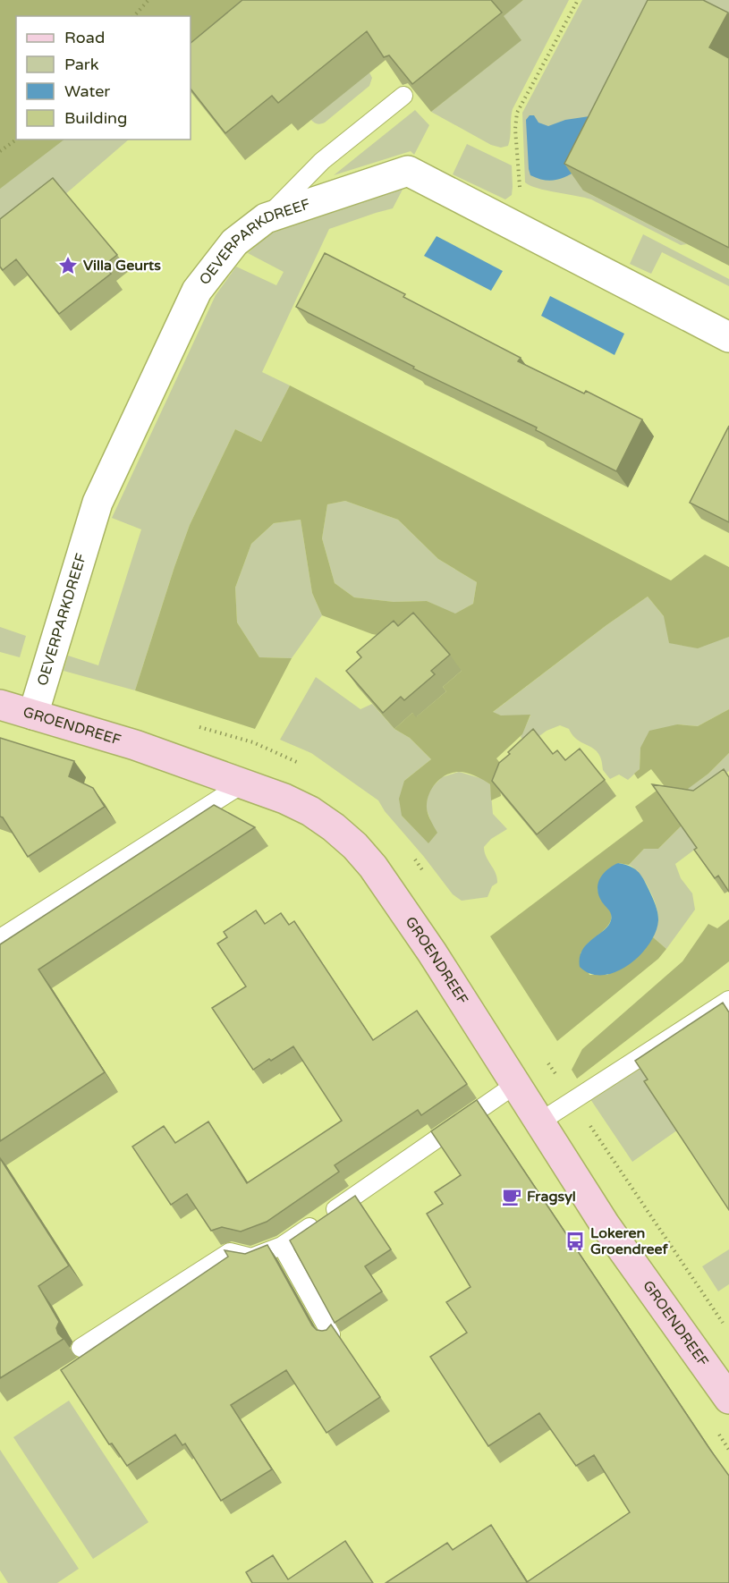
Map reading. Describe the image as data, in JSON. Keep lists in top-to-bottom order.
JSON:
{
  "streets": {
    "street": ["OEVERPARKDREEF", "GROENDREEF"]
  },
  "crossings": [
    ["OEVERPARKDREEF", "GROENDREEF"]
  ],
  "places": {
    "place": ["Villa Geurts"],
    "cafe": ["Fragsyl"],
    "bus stop": ["Lokeren Groendreef"]
  },
  "legend": [
    "Road",
    "Park",
    "Water",
    "Building"
  ]
}
